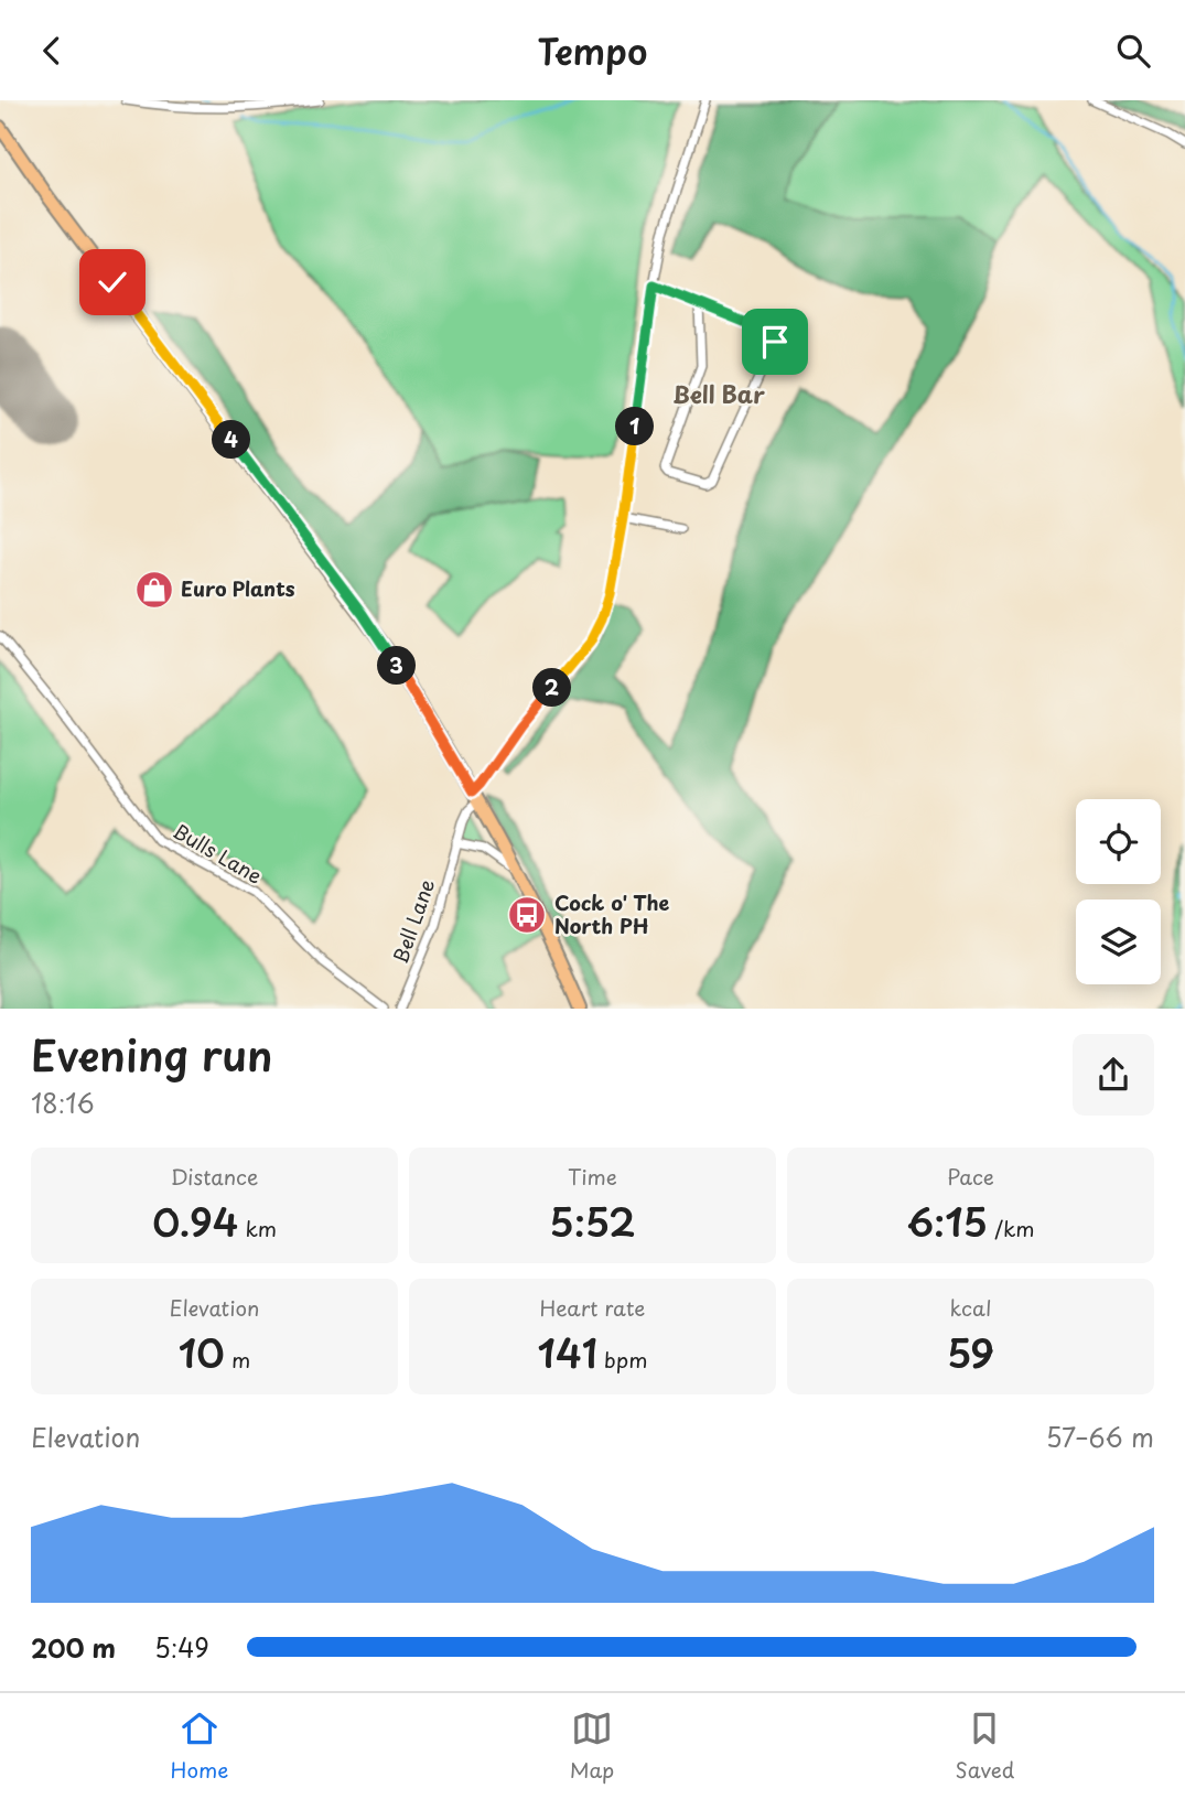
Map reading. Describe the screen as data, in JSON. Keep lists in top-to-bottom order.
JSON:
{
  "streets": {
    "street": ["Bulls Lane", "Bell Lane"]
  },
  "districts": ["Bell Bar"],
  "places": {
    "shop": ["Euro Plants"],
    "bus stop": ["Cock o' The North PH"]
  },
  "page": {
    "header": "Tempo",
    "pins": [
      "1",
      "4",
      "3",
      "2"
    ],
    "heading": ["Evening run", "18:16"],
    "stats": [
      ["Distance", "0.94 km"],
      ["Time", "5:52"],
      ["Pace", "6:15 /km"],
      ["Elevation", "10 m"],
      ["Heart rate", "141 bpm"],
      ["kcal", "59"]
    ],
    "chart": ["Elevation", "57–66 m"],
    "list": [
      {
        "name": "200 m",
        "note": "5:49"
      }
    ],
    "tabs": ["Home", "Map", "Saved"]
  }
}
